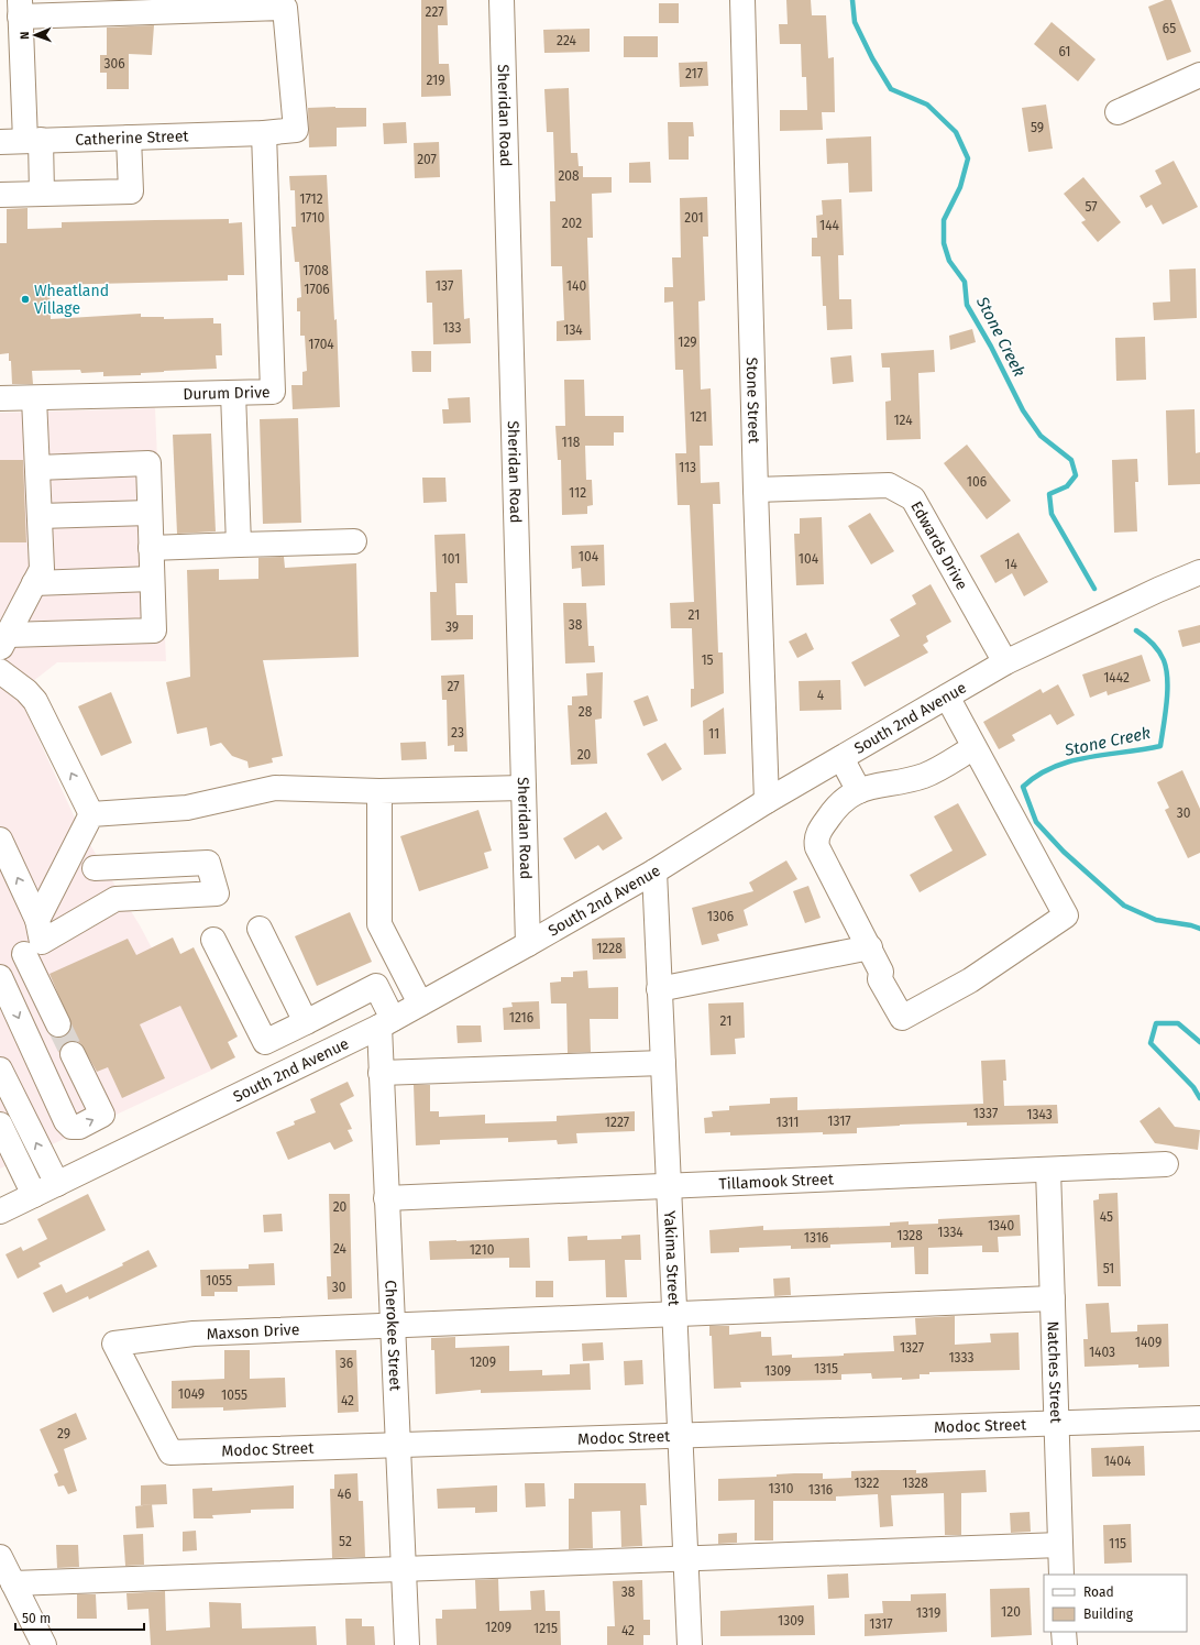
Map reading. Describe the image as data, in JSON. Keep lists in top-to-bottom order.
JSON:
{
  "streets": {
    "street": [
      "Sheridan Road",
      "Catherine Street",
      "Durum Drive",
      "Stone Street",
      "Edwards Drive",
      "South 2nd Avenue",
      "Tillamook Street",
      "Yakima Street",
      "Maxson Drive",
      "Cherokee Street",
      "Natches Street",
      "Modoc Street"
    ]
  },
  "crossings": [
    ["Sheridan Road", "South 2nd Avenue"],
    ["Catherine Street", "Durum Drive"],
    ["Stone Street", "Edwards Drive"],
    ["Stone Street", "South 2nd Avenue"],
    ["Edwards Drive", "South 2nd Avenue"],
    ["South 2nd Avenue", "Yakima Street"],
    ["South 2nd Avenue", "Cherokee Street"],
    ["Tillamook Street", "Yakima Street"],
    ["Tillamook Street", "Cherokee Street"],
    ["Tillamook Street", "Natches Street"],
    ["Yakima Street", "Maxson Drive"],
    ["Yakima Street", "Modoc Street"],
    ["Maxson Drive", "Cherokee Street"],
    ["Maxson Drive", "Natches Street"],
    ["Maxson Drive", "Modoc Street"],
    ["Cherokee Street", "Modoc Street"],
    ["Natches Street", "Modoc Street"]
  ],
  "water": ["Stone Creek"],
  "places": ["Wheatland Village"],
  "house_numbers": [
    "227",
    "65",
    "224",
    "61",
    "306",
    "217",
    "219",
    "59",
    "207",
    "208",
    "1712",
    "57",
    "1710",
    "201",
    "202",
    "144",
    "1708",
    "137",
    "140",
    "1706",
    "133",
    "134",
    "129",
    "1704",
    "121",
    "124",
    "118",
    "113",
    "106",
    "112",
    "104",
    "101",
    "104",
    "14",
    "21",
    "38",
    "39",
    "15",
    "1442",
    "27",
    "4",
    "28",
    "23",
    "11",
    "20",
    "30",
    "1306",
    "1228",
    "1216",
    "21",
    "1337",
    "1343",
    "1317",
    "1227",
    "1311",
    "20",
    "45",
    "1340",
    "1334",
    "1328",
    "1316",
    "24",
    "1210",
    "51",
    "1055",
    "30",
    "1409",
    "1327",
    "1403",
    "1333",
    "1209",
    "36",
    "1315",
    "1309",
    "1049",
    "1055",
    "42",
    "29",
    "1404",
    "1322",
    "1328",
    "1310",
    "1316",
    "46",
    "52",
    "115",
    "38",
    "120",
    "1319",
    "1309",
    "1317",
    "1209",
    "1215",
    "42"
  ],
  "legend": ["Road", "Building"],
  "scale_bar": "50 m",
  "north": "left"
}
